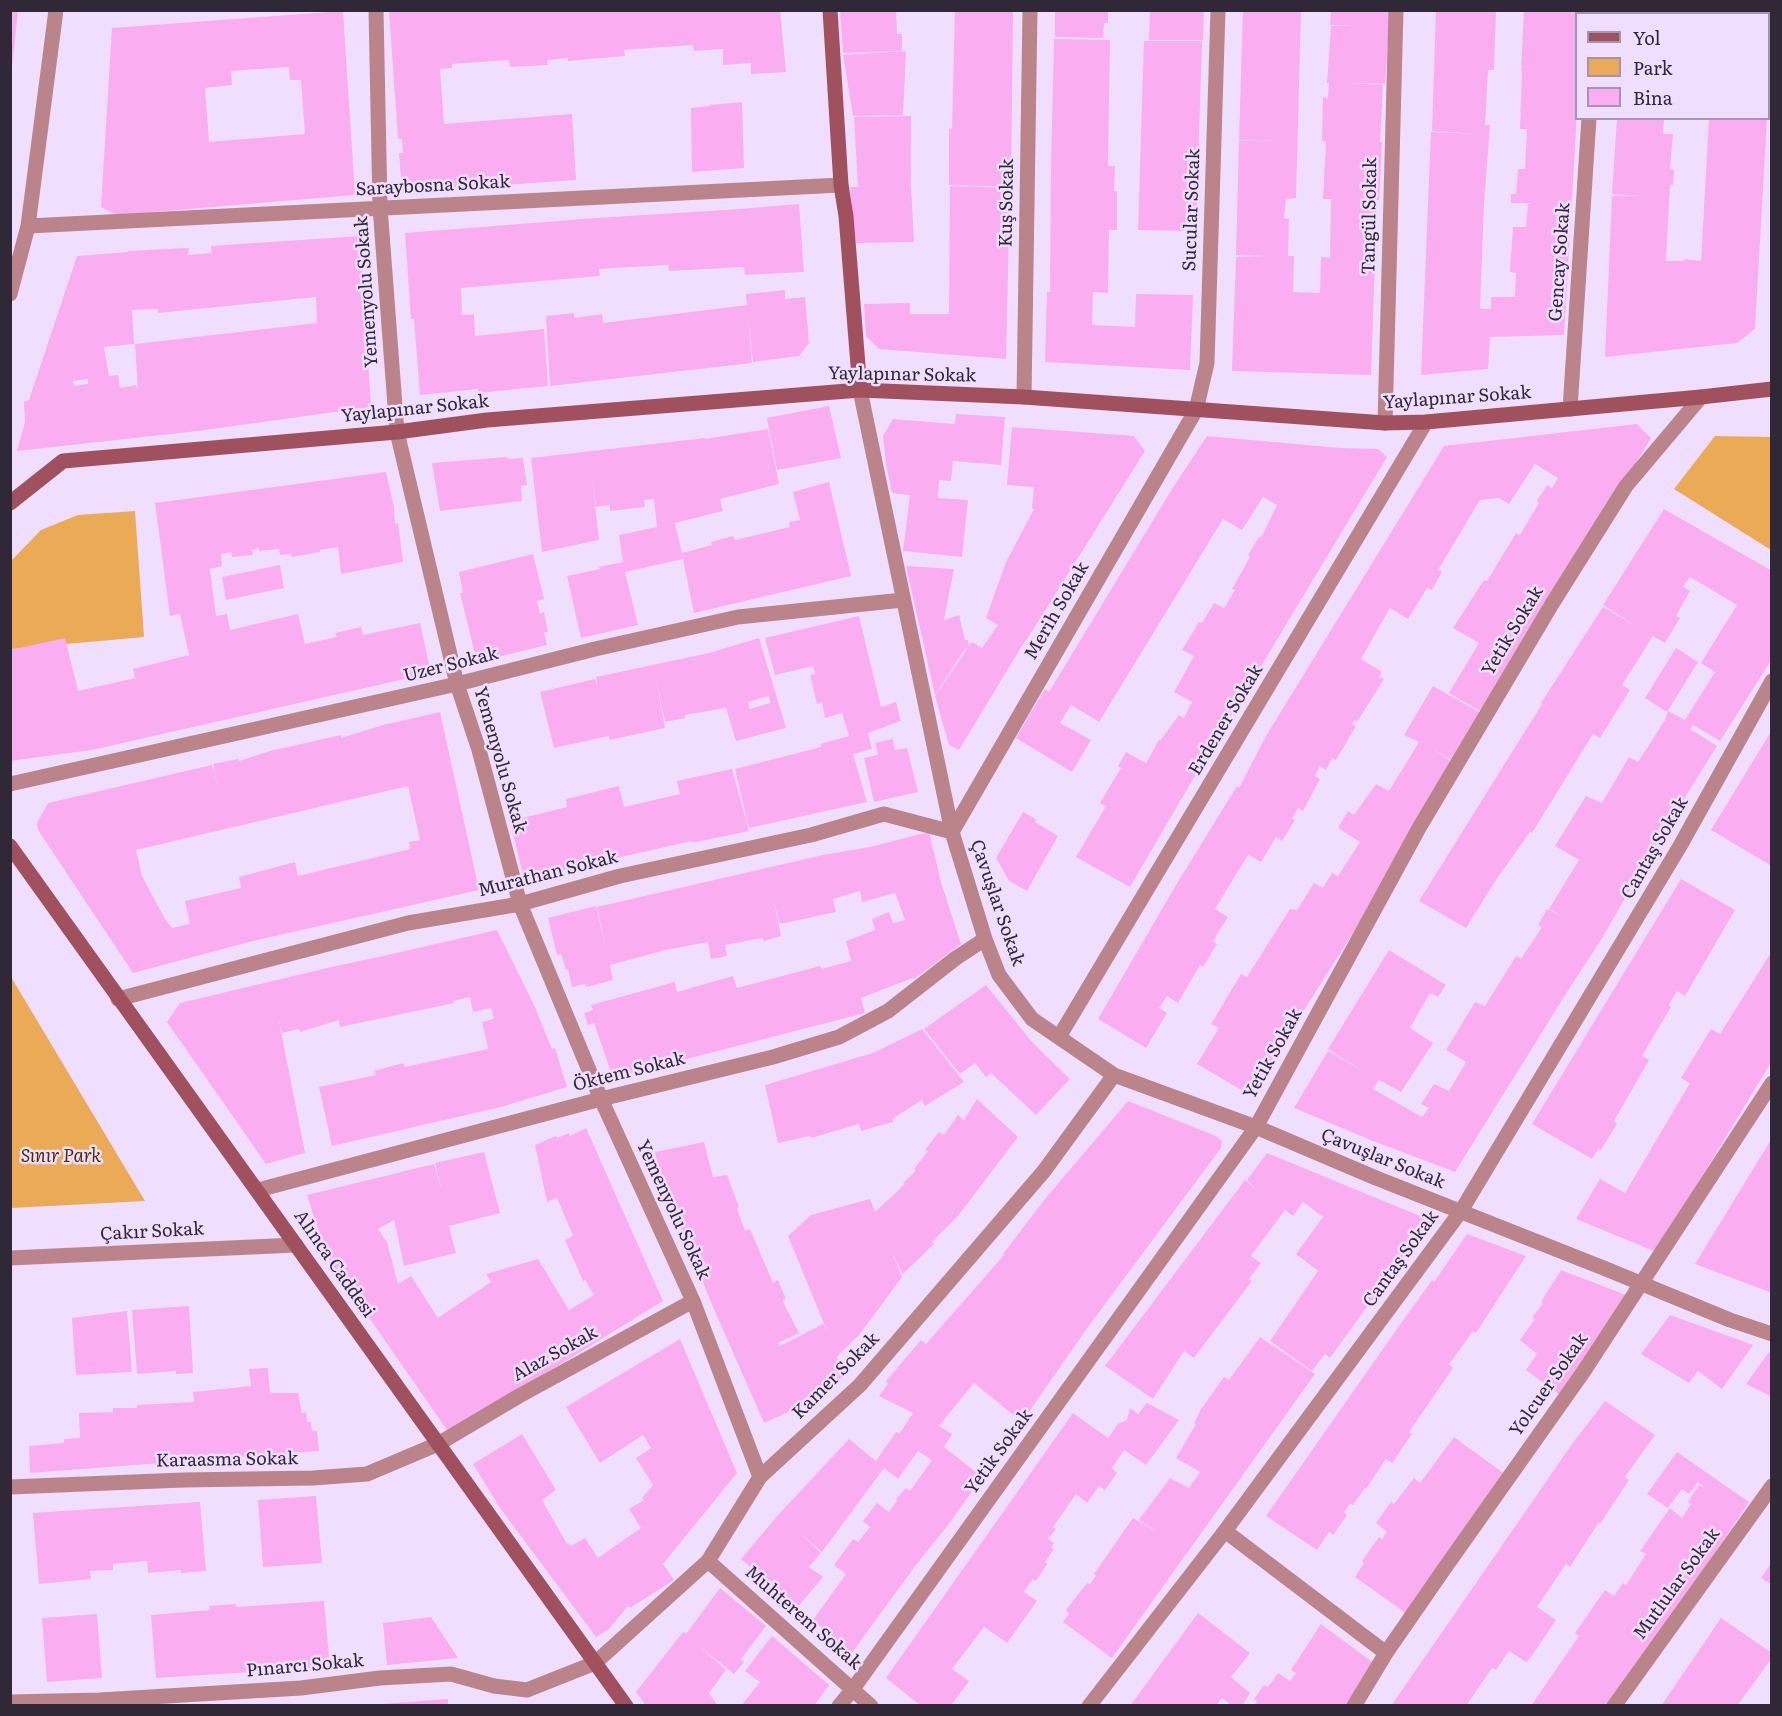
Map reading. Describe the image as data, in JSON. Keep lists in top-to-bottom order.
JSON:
{
  "streets": {
    "street": [
      "Saraybosna Sokak",
      "Kuş Sokak",
      "Sucular Sokak",
      "Tangül Sokak",
      "Gencay Sokak",
      "Yemenyolu Sokak",
      "Yaylapınar Sokak",
      "Merih Sokak",
      "Yetik Sokak",
      "Uzer Sokak",
      "Erdener Sokak",
      "Cantaş Sokak",
      "Murathan Sokak",
      "Çavuşlar Sokak",
      "Öktem Sokak",
      "Çakır Sokak",
      "Alınca Caddesi",
      "Alaz Sokak",
      "Kamer Sokak",
      "Yolcuer Sokak",
      "Karaasma Sokak",
      "Mutlular Sokak",
      "Muhterem Sokak",
      "Pınarcı Sokak"
    ]
  },
  "crossings": [
    ["Saraybosna Sokak", "Yemenyolu Sokak"],
    ["Kuş Sokak", "Yaylapınar Sokak"],
    ["Sucular Sokak", "Yaylapınar Sokak"],
    ["Sucular Sokak", "Merih Sokak"],
    ["Tangül Sokak", "Yaylapınar Sokak"],
    ["Gencay Sokak", "Yaylapınar Sokak"],
    ["Yemenyolu Sokak", "Yaylapınar Sokak"],
    ["Yemenyolu Sokak", "Uzer Sokak"],
    ["Yemenyolu Sokak", "Murathan Sokak"],
    ["Yemenyolu Sokak", "Öktem Sokak"],
    ["Yemenyolu Sokak", "Alaz Sokak"],
    ["Yemenyolu Sokak", "Kamer Sokak"],
    ["Yaylapınar Sokak", "Merih Sokak"],
    ["Yaylapınar Sokak", "Yetik Sokak"],
    ["Yaylapınar Sokak", "Erdener Sokak"],
    ["Yaylapınar Sokak", "Çavuşlar Sokak"],
    ["Merih Sokak", "Murathan Sokak"],
    ["Merih Sokak", "Çavuşlar Sokak"],
    ["Yetik Sokak", "Çavuşlar Sokak"],
    ["Yetik Sokak", "Muhterem Sokak"],
    ["Uzer Sokak", "Çavuşlar Sokak"],
    ["Erdener Sokak", "Çavuşlar Sokak"],
    ["Cantaş Sokak", "Çavuşlar Sokak"],
    ["Murathan Sokak", "Çavuşlar Sokak"],
    ["Murathan Sokak", "Alınca Caddesi"],
    ["Çavuşlar Sokak", "Öktem Sokak"],
    ["Çavuşlar Sokak", "Kamer Sokak"],
    ["Çavuşlar Sokak", "Yolcuer Sokak"],
    ["Öktem Sokak", "Alınca Caddesi"],
    ["Çakır Sokak", "Alınca Caddesi"],
    ["Alınca Caddesi", "Alaz Sokak"],
    ["Alınca Caddesi", "Kamer Sokak"],
    ["Alınca Caddesi", "Karaasma Sokak"],
    ["Alınca Caddesi", "Pınarcı Sokak"],
    ["Alaz Sokak", "Karaasma Sokak"],
    ["Kamer Sokak", "Muhterem Sokak"],
    ["Kamer Sokak", "Pınarcı Sokak"]
  ],
  "parks": ["Sınır Park"],
  "legend": ["Yol", "Park", "Bina"]
}
